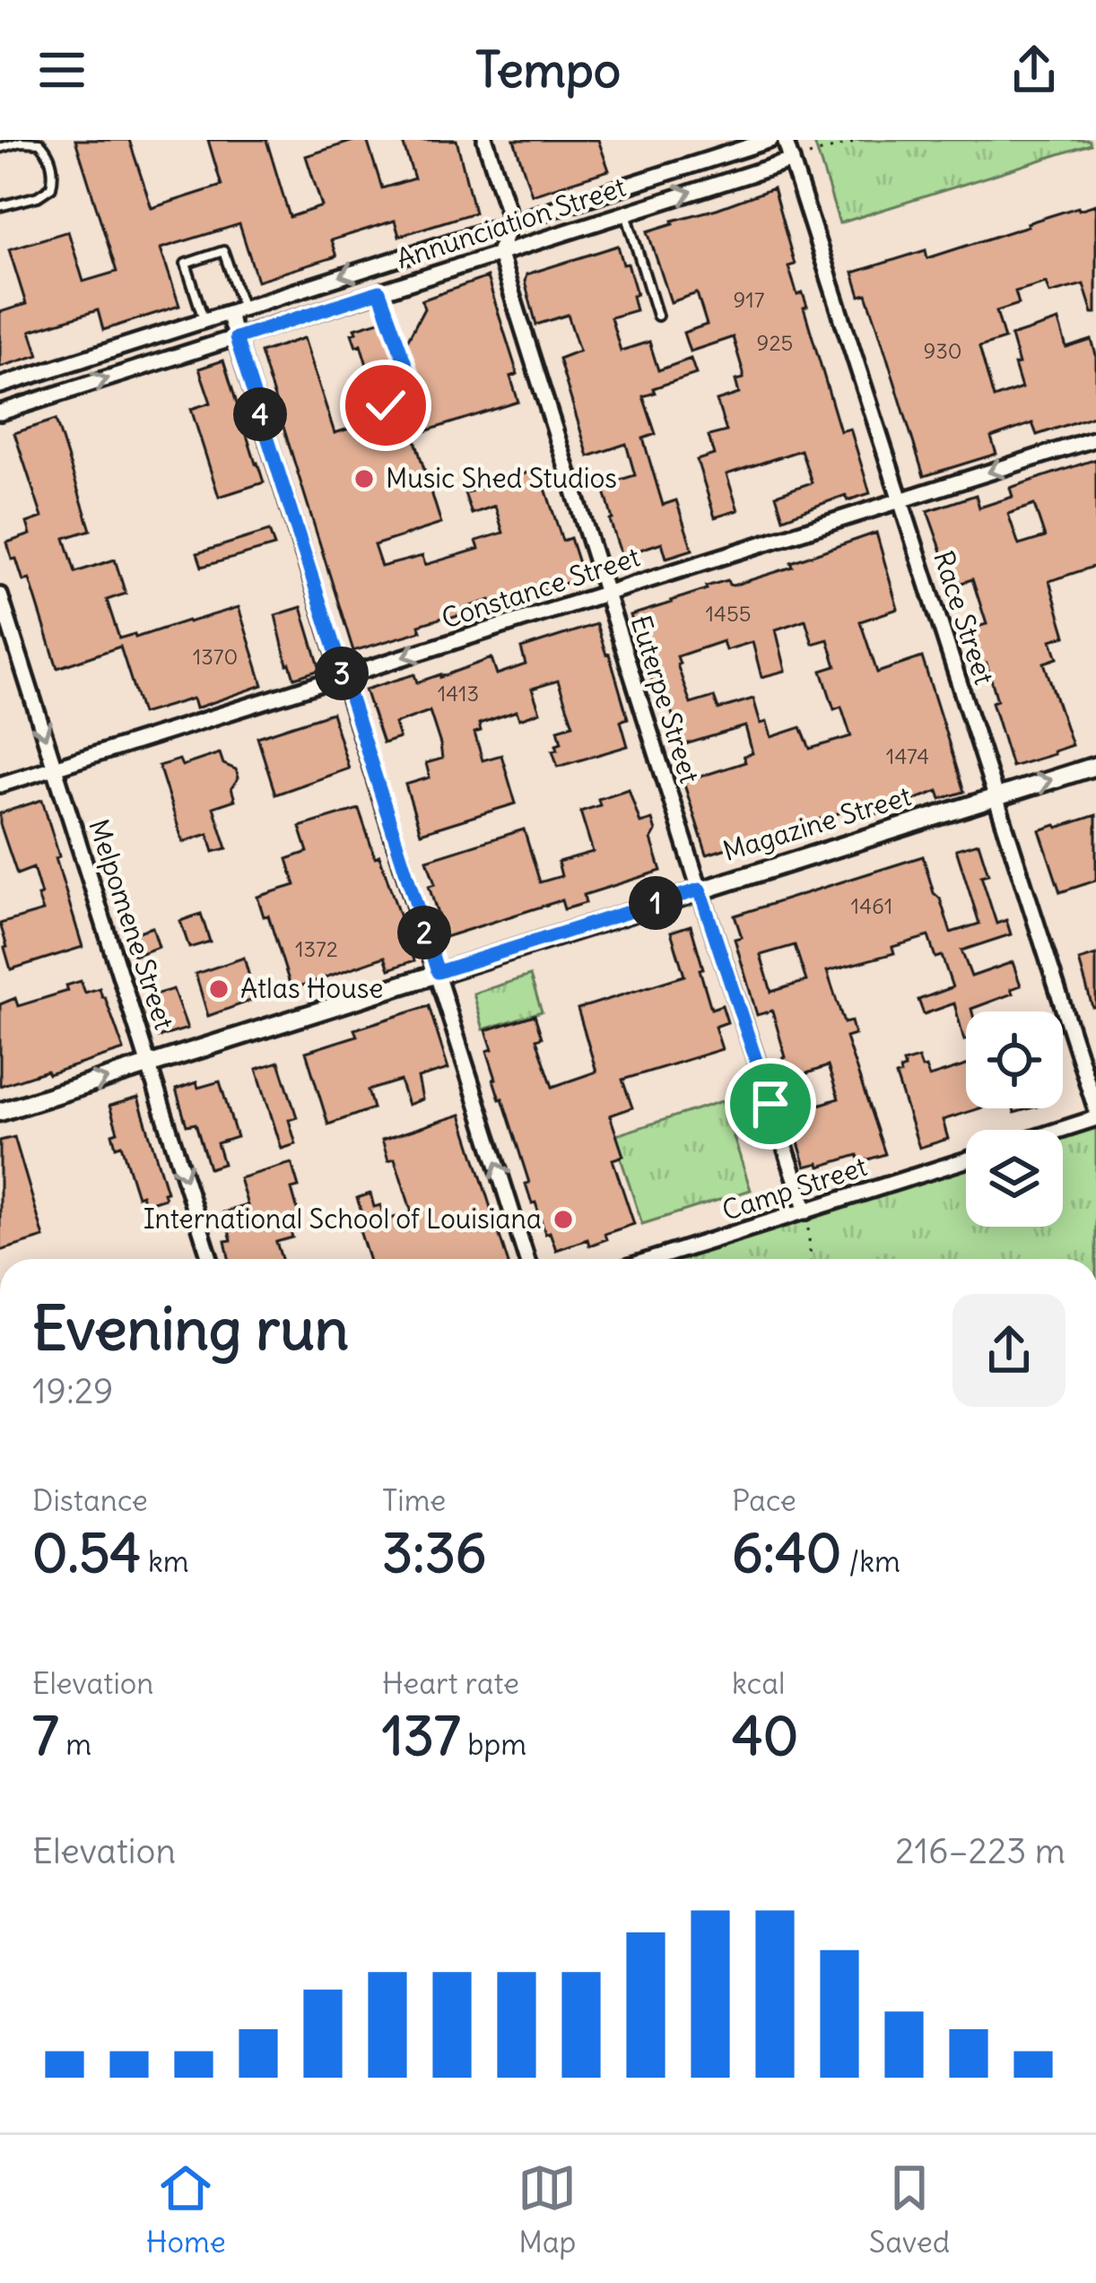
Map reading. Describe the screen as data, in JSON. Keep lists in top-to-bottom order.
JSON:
{
  "streets": {
    "street": [
      "Annunciation Street",
      "Constance Street",
      "Race Street",
      "Euterpe Street",
      "Magazine Street",
      "Melpomene Street",
      "Camp Street"
    ]
  },
  "crossings": [
    ["Annunciation Street", "Race Street"],
    ["Annunciation Street", "Euterpe Street"],
    ["Constance Street", "Race Street"],
    ["Constance Street", "Euterpe Street"],
    ["Constance Street", "Melpomene Street"],
    ["Race Street", "Magazine Street"],
    ["Euterpe Street", "Magazine Street"],
    ["Euterpe Street", "Camp Street"],
    ["Magazine Street", "Melpomene Street"]
  ],
  "one_way": ["Constance Street", "Melpomene Street"],
  "places": ["Music Shed Studios", "Atlas House", "International School of Louisiana"],
  "house_numbers": [
    "917",
    "925",
    "930",
    "1455",
    "1370",
    "1413",
    "1474",
    "1461",
    "1372"
  ],
  "page": {
    "header": "Tempo",
    "pins": [
      "4",
      "3",
      "1",
      "2"
    ],
    "heading": ["Evening run", "19:29"],
    "stats": [
      ["Distance", "0.54 km"],
      ["Time", "3:36"],
      ["Pace", "6:40 /km"],
      ["Elevation", "7 m"],
      ["Heart rate", "137 bpm"],
      ["kcal", "40"]
    ],
    "chart": ["Elevation", "216–223 m"],
    "tabs": ["Home", "Map", "Saved"]
  }
}
